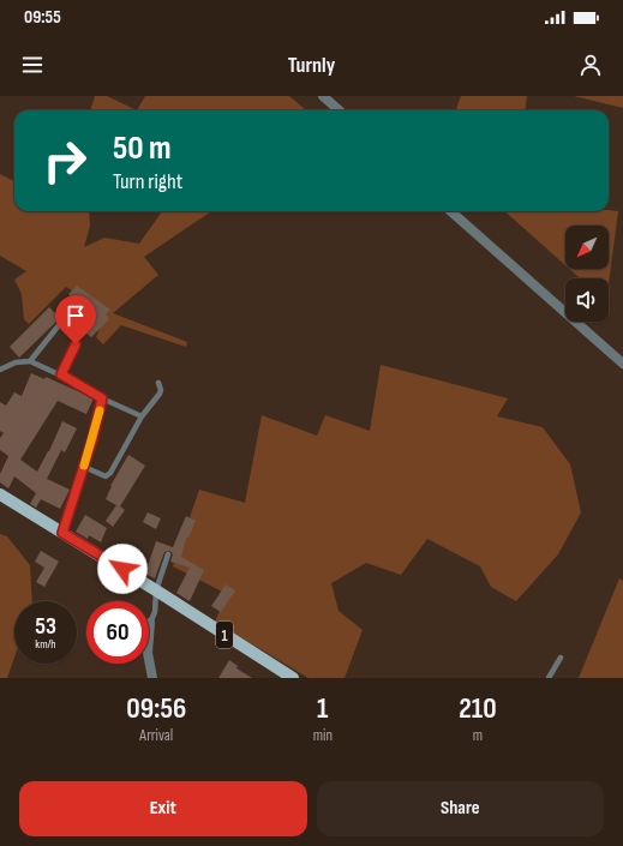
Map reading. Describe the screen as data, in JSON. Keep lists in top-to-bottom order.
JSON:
{
  "streets": {
    "main road": ["1"]
  },
  "north": "bottom left",
  "page": {
    "status": "09:55",
    "header": "Turnly",
    "turn": ["50 m", "Turn right"],
    "speed": "53 km/h",
    "limit": "60",
    "eta": [
      "09:56",
      "Arrival",
      "1",
      "min",
      "210",
      "m"
    ],
    "buttons": ["Exit", "Share"]
  }
}
